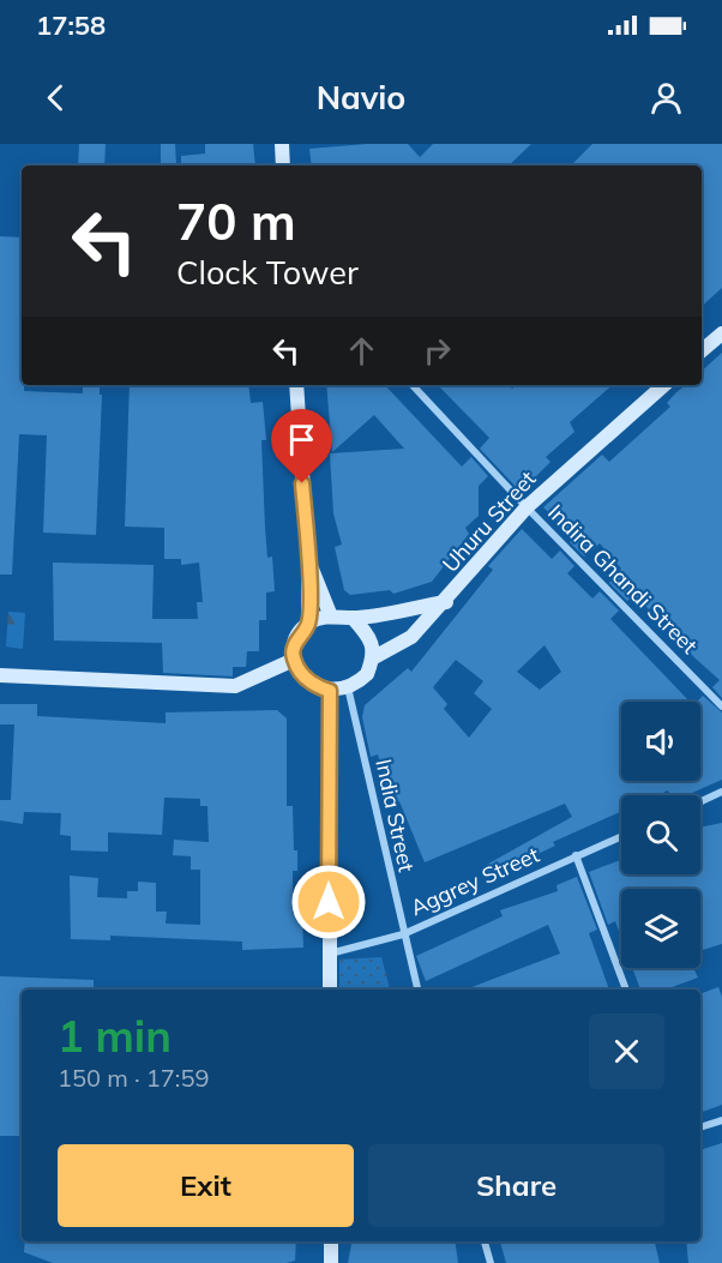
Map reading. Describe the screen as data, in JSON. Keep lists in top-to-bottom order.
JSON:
{
  "streets": {
    "main road": ["Uhuru Street"],
    "street": ["Indira Ghandi Street", "India Street", "Aggrey Street"]
  },
  "crossings": [
    ["Uhuru Street", "Indira Ghandi Street"],
    ["Uhuru Street", "India Street"],
    ["India Street", "Aggrey Street"]
  ],
  "page": {
    "status": "17:58",
    "header": "Navio",
    "turn": ["70 m", "Clock Tower"],
    "heading": ["1 min", "150 m · 17:59"],
    "buttons": ["Exit", "Share"]
  }
}
